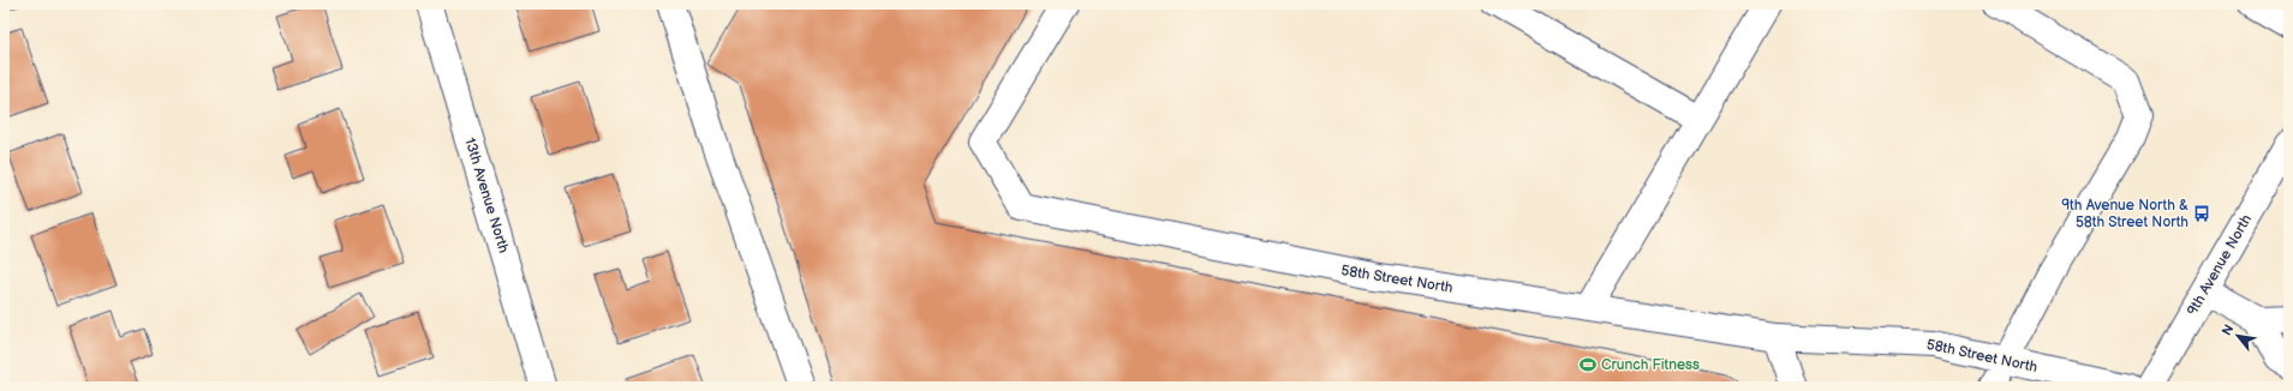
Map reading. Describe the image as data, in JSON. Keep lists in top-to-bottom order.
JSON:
{
  "streets": {
    "street": ["13th Avenue North", "9th Avenue North", "58th Street North"]
  },
  "places": {
    "bus stop": ["9th Avenue North & 58th Street North"],
    "sports": ["Crunch Fitness"]
  },
  "north": "top left"
}
